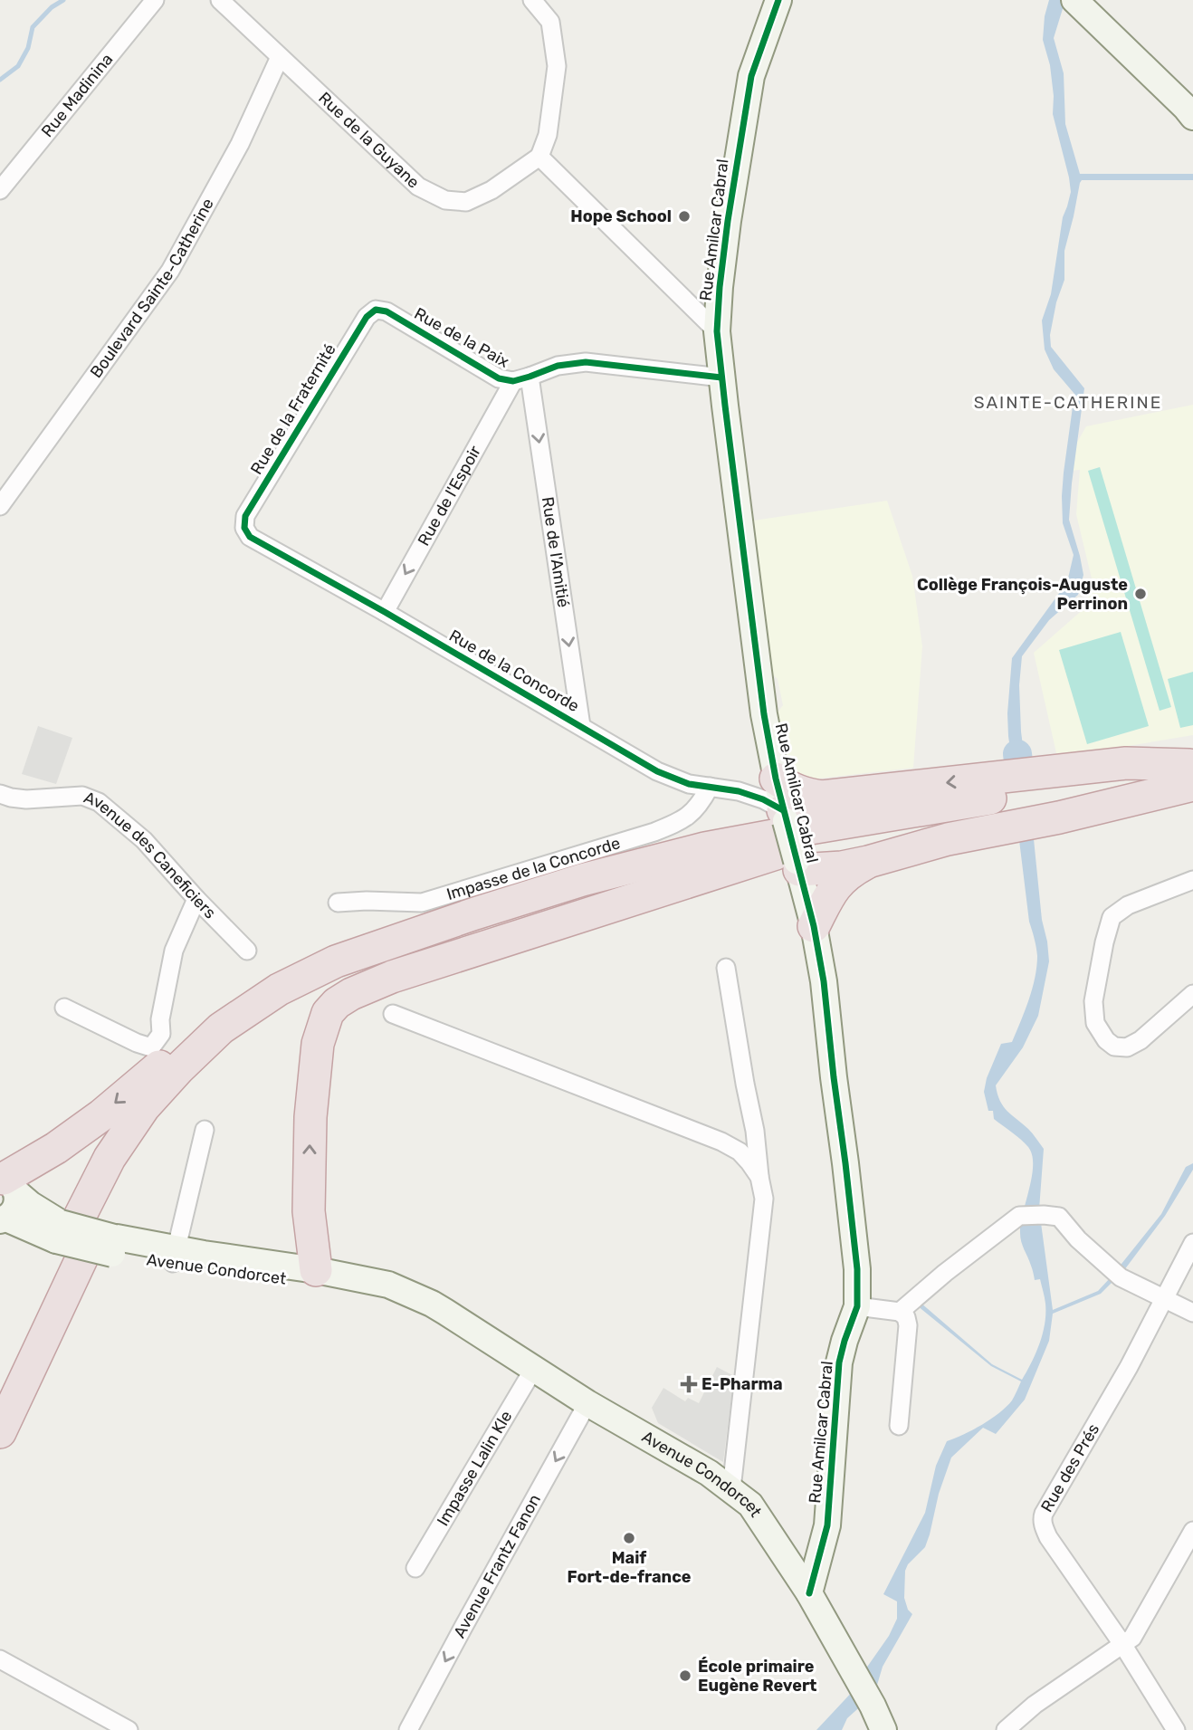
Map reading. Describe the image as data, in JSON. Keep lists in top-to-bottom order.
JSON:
{
  "streets": {
    "street": [
      "Rue Madinina",
      "Rue de la Guyane",
      "Rue Amilcar Cabral",
      "Boulevard Sainte-Catherine",
      "Rue de la Paix",
      "Rue de la Fraternité",
      "Rue de l'Espoir",
      "Rue de l'Amitié",
      "Rue de la Concorde",
      "Avenue des Caneficiers",
      "Impasse de la Concorde",
      "Avenue Condorcet",
      "Impasse Lalin Kle",
      "Rue des Prés",
      "Avenue Frantz Fanon"
    ]
  },
  "crossings": [
    ["Rue de la Guyane", "Boulevard Sainte-Catherine"],
    ["Rue Amilcar Cabral", "Rue de la Concorde"],
    ["Rue Amilcar Cabral", "Avenue Condorcet"],
    ["Rue de la Paix", "Rue de la Fraternité"],
    ["Rue de la Paix", "Rue de l'Espoir"],
    ["Rue de la Paix", "Rue de l'Amitié"],
    ["Rue de la Fraternité", "Rue de la Concorde"],
    ["Rue de l'Espoir", "Rue de l'Amitié"],
    ["Rue de l'Espoir", "Rue de la Concorde"],
    ["Rue de l'Amitié", "Rue de la Concorde"],
    ["Rue de la Concorde", "Impasse de la Concorde"],
    ["Avenue Condorcet", "Impasse Lalin Kle"],
    ["Avenue Condorcet", "Avenue Frantz Fanon"]
  ],
  "one_way": ["Rue de l'Espoir", "Rue de l'Amitié", "Avenue Frantz Fanon"],
  "districts": ["SAINTE-CATHERINE"],
  "places": {
    "other": [
      "Hope School",
      "Collège François-Auguste Perrinon",
      "Maif Fort-de-france",
      "École primaire Eugène Revert"
    ],
    "health": ["E-Pharma"]
  }
}
